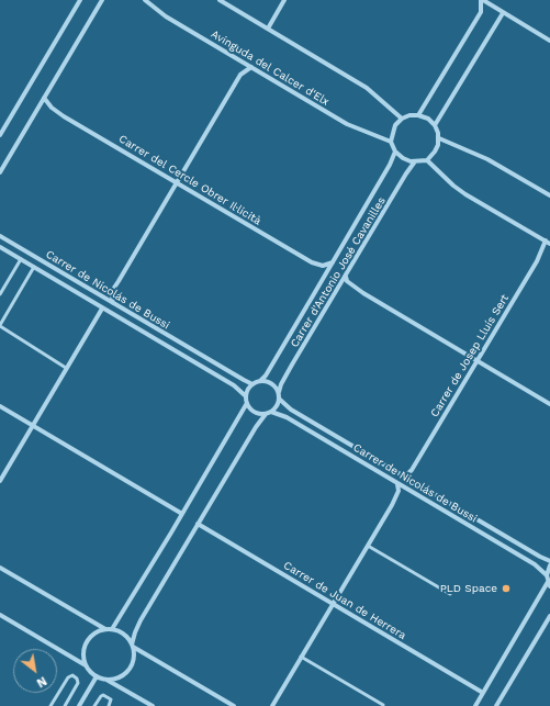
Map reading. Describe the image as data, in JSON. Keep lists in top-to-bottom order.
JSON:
{
  "streets": {
    "street": [
      "Avinguda del Calcer d'Elx",
      "Carrer del Cercle Obrer Il·licità",
      "Carrer d'Antonio José Cavanilles",
      "Carrer de Nicolás de Bussi",
      "Carrer de Josep Lluís Sert",
      "Carrer de Juan de Herrera"
    ]
  },
  "crossings": [
    ["Avinguda del Calcer d'Elx", "Carrer d'Antonio José Cavanilles"],
    ["Carrer del Cercle Obrer Il·licità", "Carrer d'Antonio José Cavanilles"],
    ["Carrer d'Antonio José Cavanilles", "Carrer de Nicolás de Bussi"],
    ["Carrer de Nicolás de Bussi", "Carrer de Josep Lluís Sert"]
  ],
  "places": ["PLD Space"],
  "north": "bottom right"
}
